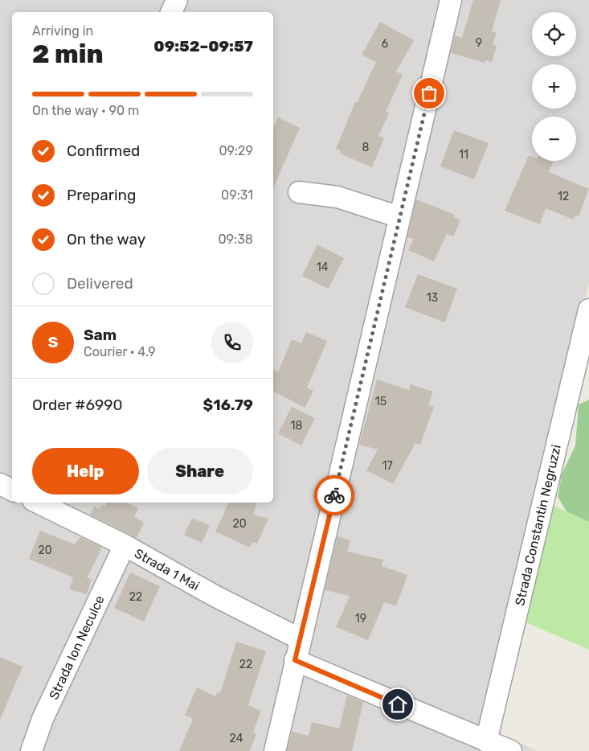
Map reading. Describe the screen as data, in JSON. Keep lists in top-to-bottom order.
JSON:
{
  "streets": {
    "street": ["Strada Constantin Negruzzi", "Strada 1 Mai", "Strada Ion Neculce"]
  },
  "crossings": [
    ["Strada 1 Mai", "Strada Ion Neculce"]
  ],
  "house_numbers": [
    "9",
    "6",
    "8",
    "11",
    "12",
    "14",
    "13",
    "15",
    "18",
    "17",
    "20",
    "20",
    "22",
    "19",
    "22",
    "24"
  ],
  "page": {
    "map_buttons": ["+", "−"],
    "heading": ["2 min", "Arriving in", "09:52–09:57"],
    "panel": [
      "Sam",
      "Courier · 4.9",
      "Order #6990",
      "$16.79"
    ],
    "bar": "On the way · 90 m",
    "list": [
      ["Confirmed", "09:29"],
      ["Preparing", "09:31"],
      ["On the way", "09:38"],
      "Delivered"
    ],
    "round": "S",
    "buttons": ["Help", "Share"]
  }
}
